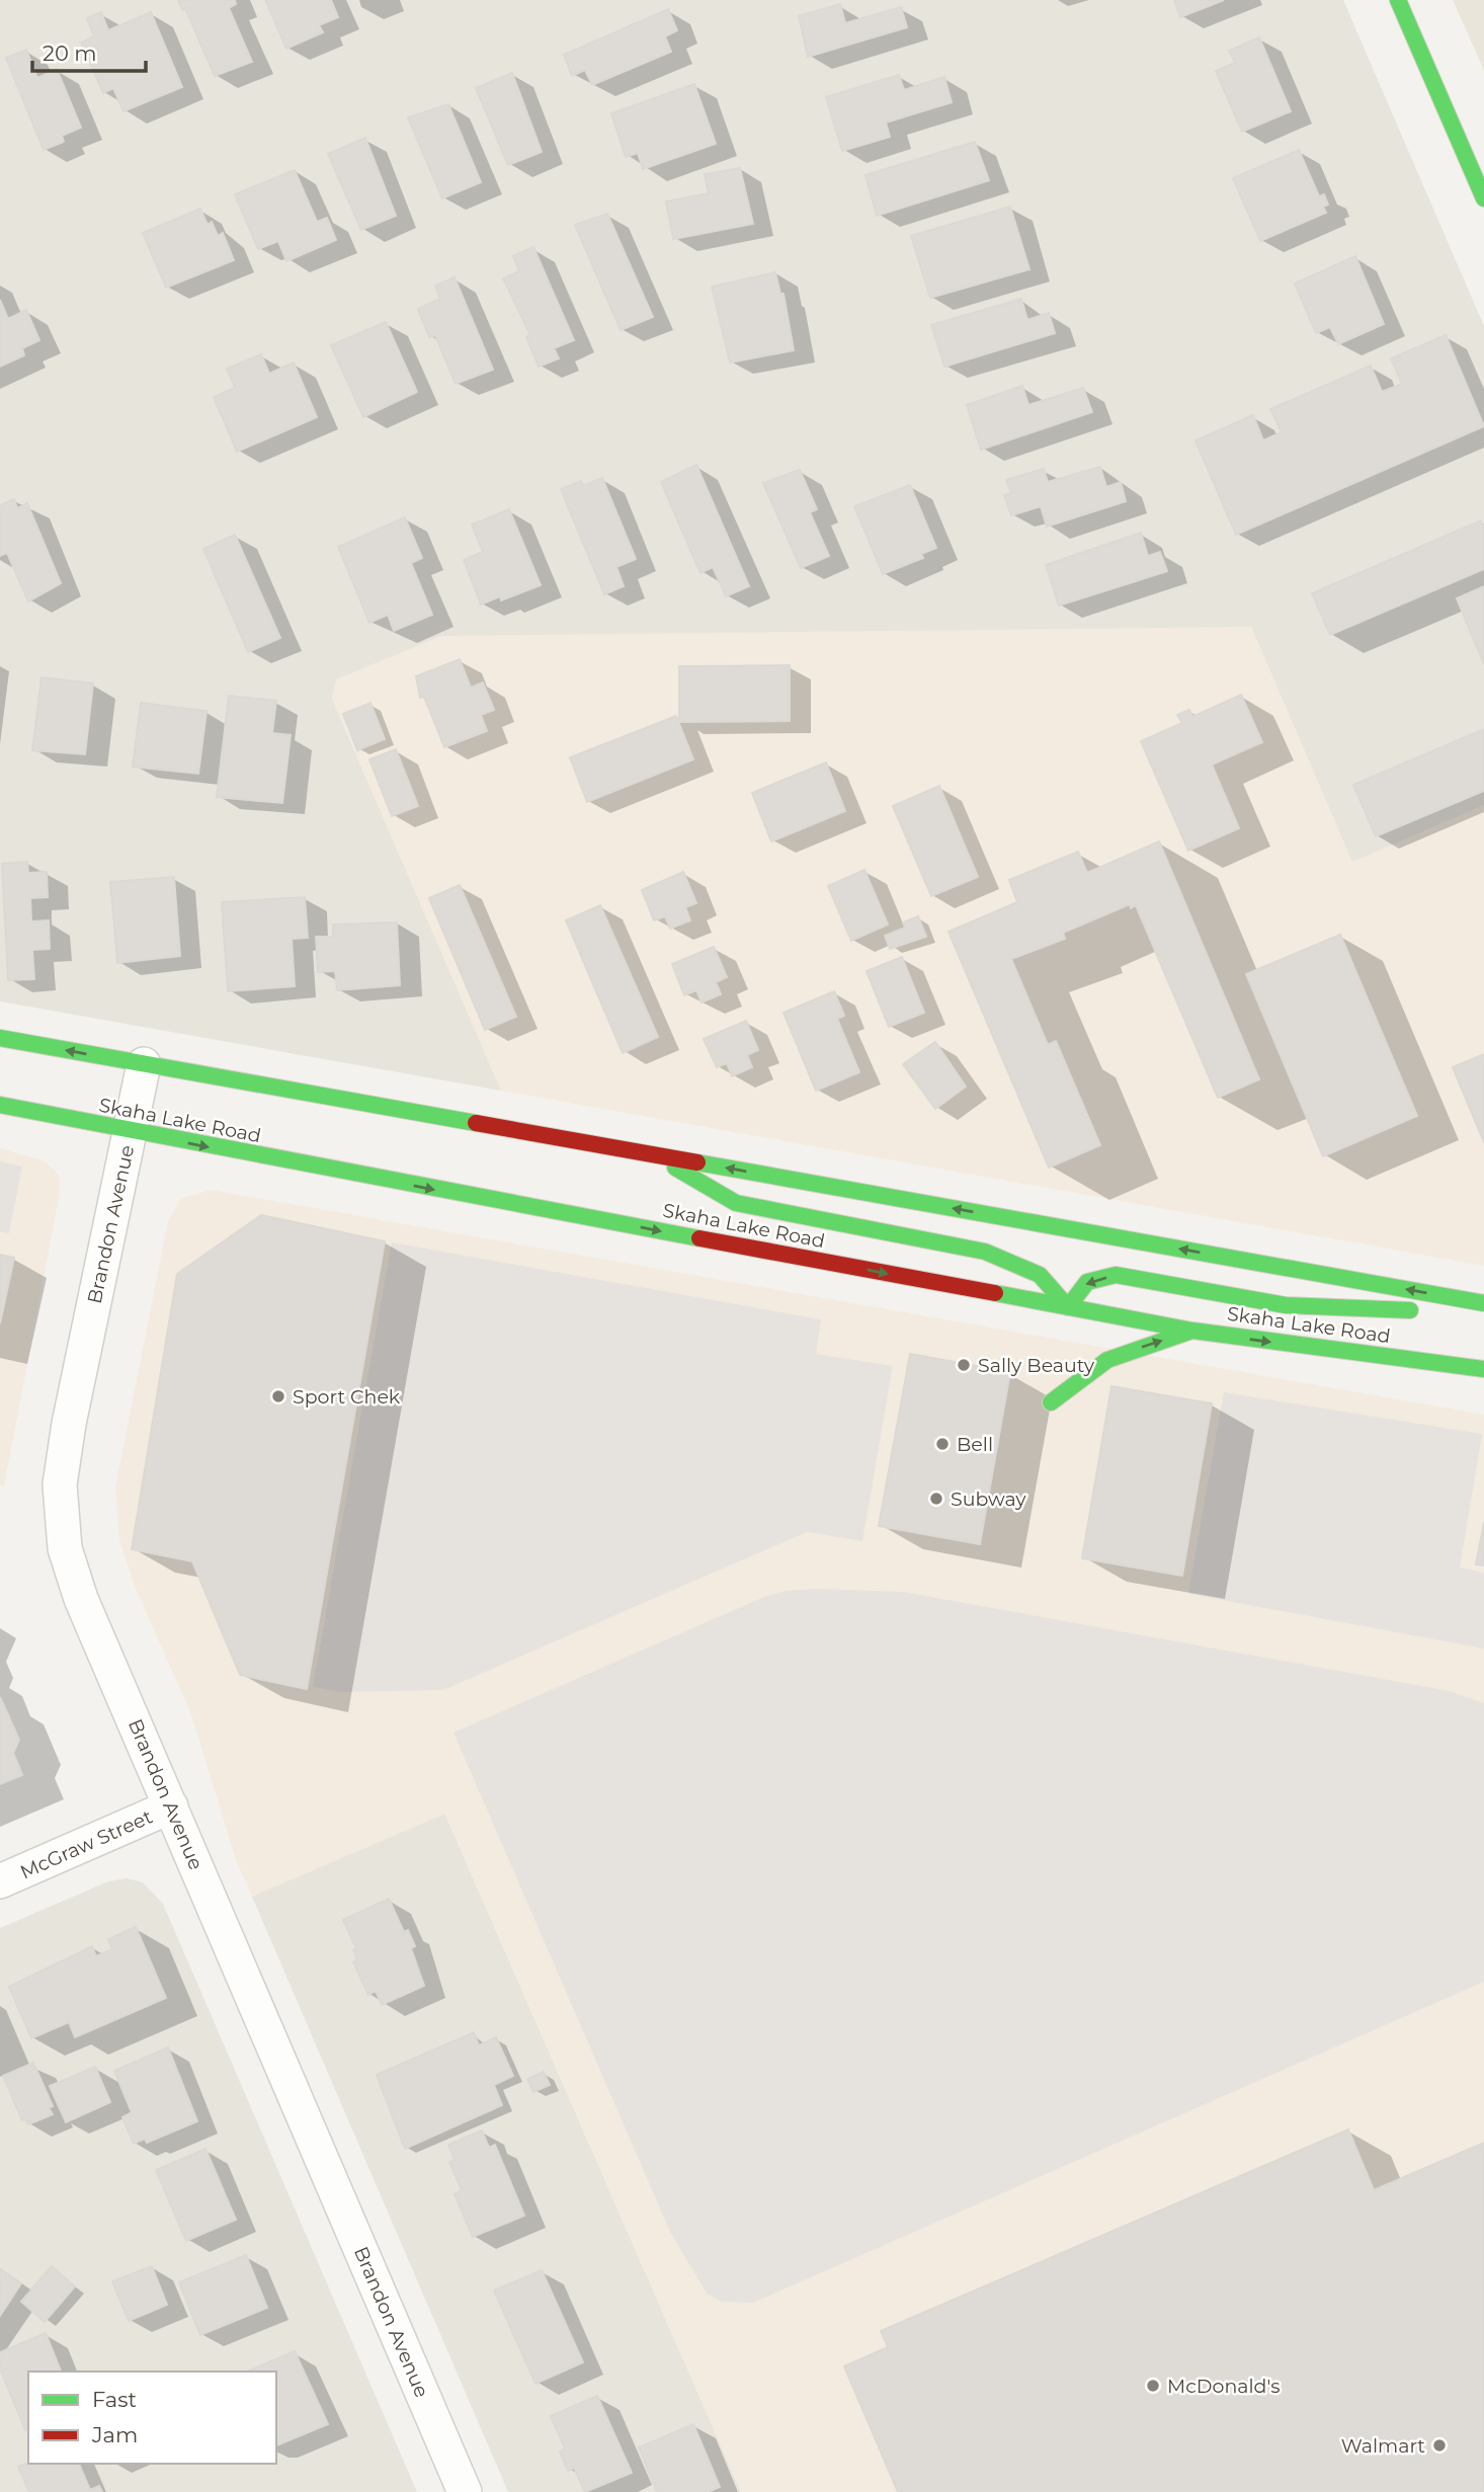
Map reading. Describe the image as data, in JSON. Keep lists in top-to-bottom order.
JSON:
{
  "streets": {
    "main road": ["Skaha Lake Road"],
    "street": ["Brandon Avenue", "McGraw Street"]
  },
  "crossings": [
    ["Skaha Lake Road", "Brandon Avenue"],
    ["Brandon Avenue", "McGraw Street"]
  ],
  "places": [
    "Sally Beauty",
    "Sport Chek",
    "Bell",
    "Subway",
    "McDonald's",
    "Walmart"
  ],
  "legend": ["Fast", "Jam"],
  "scale_bar": "20 m"
}
